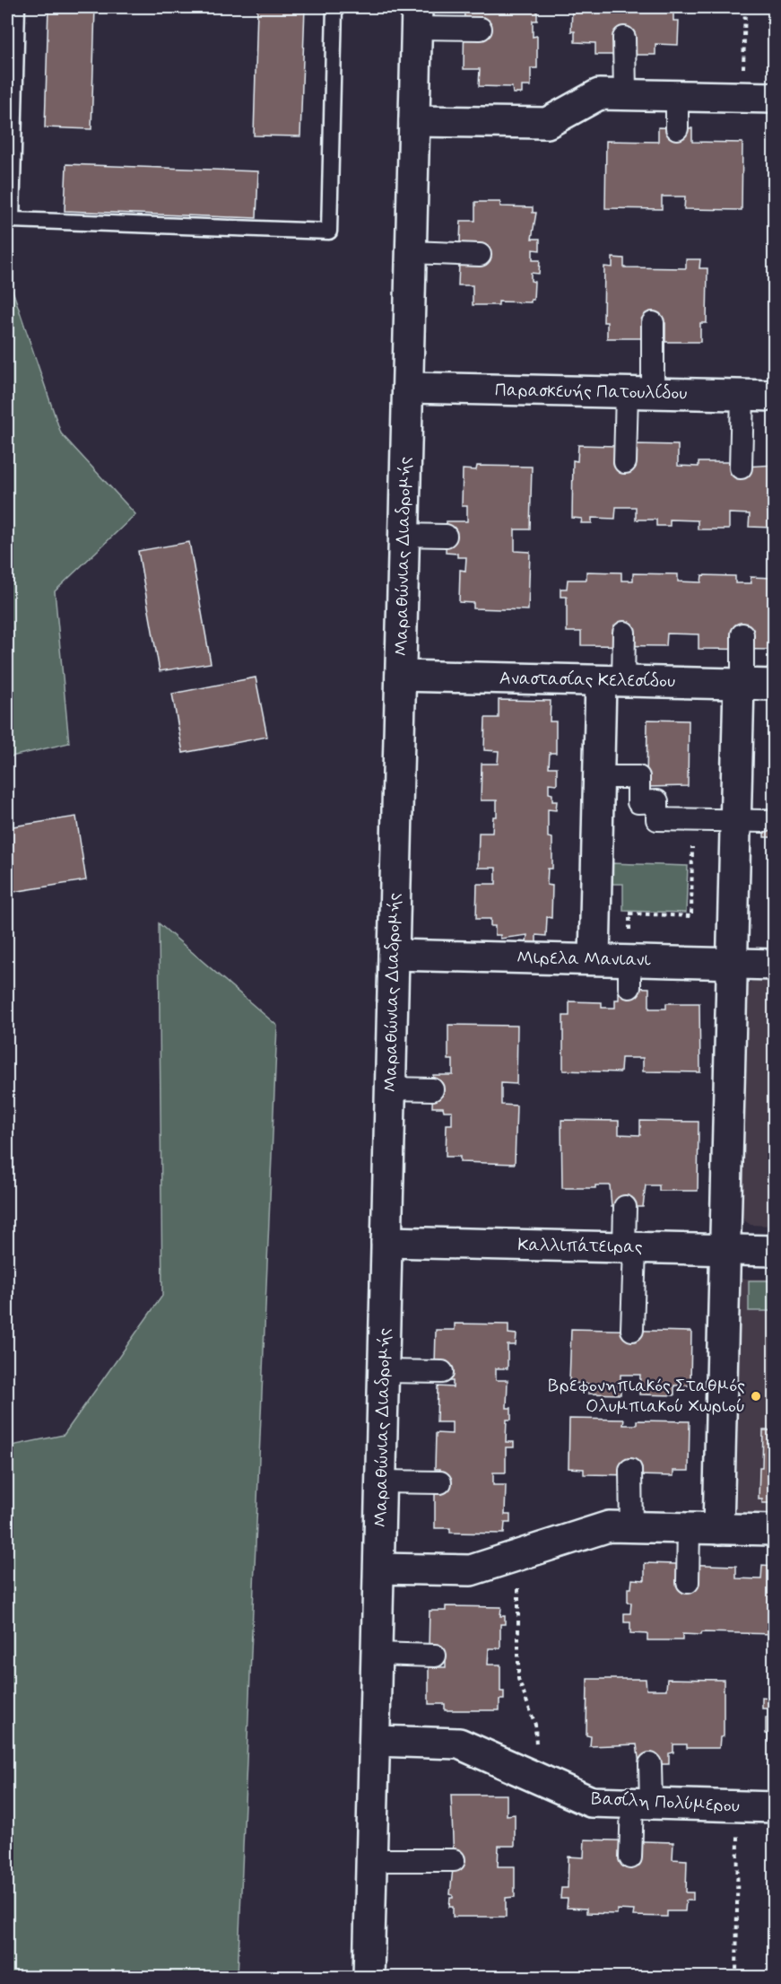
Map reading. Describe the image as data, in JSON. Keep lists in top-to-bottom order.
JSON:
{
  "streets": {
    "street": [
      "Παρασκευής Πατουλίδου",
      "Μαραθώνιας Διαδρομής",
      "Αναστασίας Κελεσίδου",
      "Μιρελα Μανιανι",
      "Καλλιπάτειρας",
      "Βασίλη Πολύμερου"
    ]
  },
  "crossings": [
    ["Παρασκευής Πατουλίδου", "Μαραθώνιας Διαδρομής"],
    ["Μαραθώνιας Διαδρομής", "Αναστασίας Κελεσίδου"],
    ["Μαραθώνιας Διαδρομής", "Μιρελα Μανιανι"],
    ["Μαραθώνιας Διαδρομής", "Καλλιπάτειρας"],
    ["Μαραθώνιας Διαδρομής", "Βασίλη Πολύμερου"]
  ],
  "places": ["Βρεφονηπιακός Σταθμός Ολυμπιακού Χωριού"]
}
